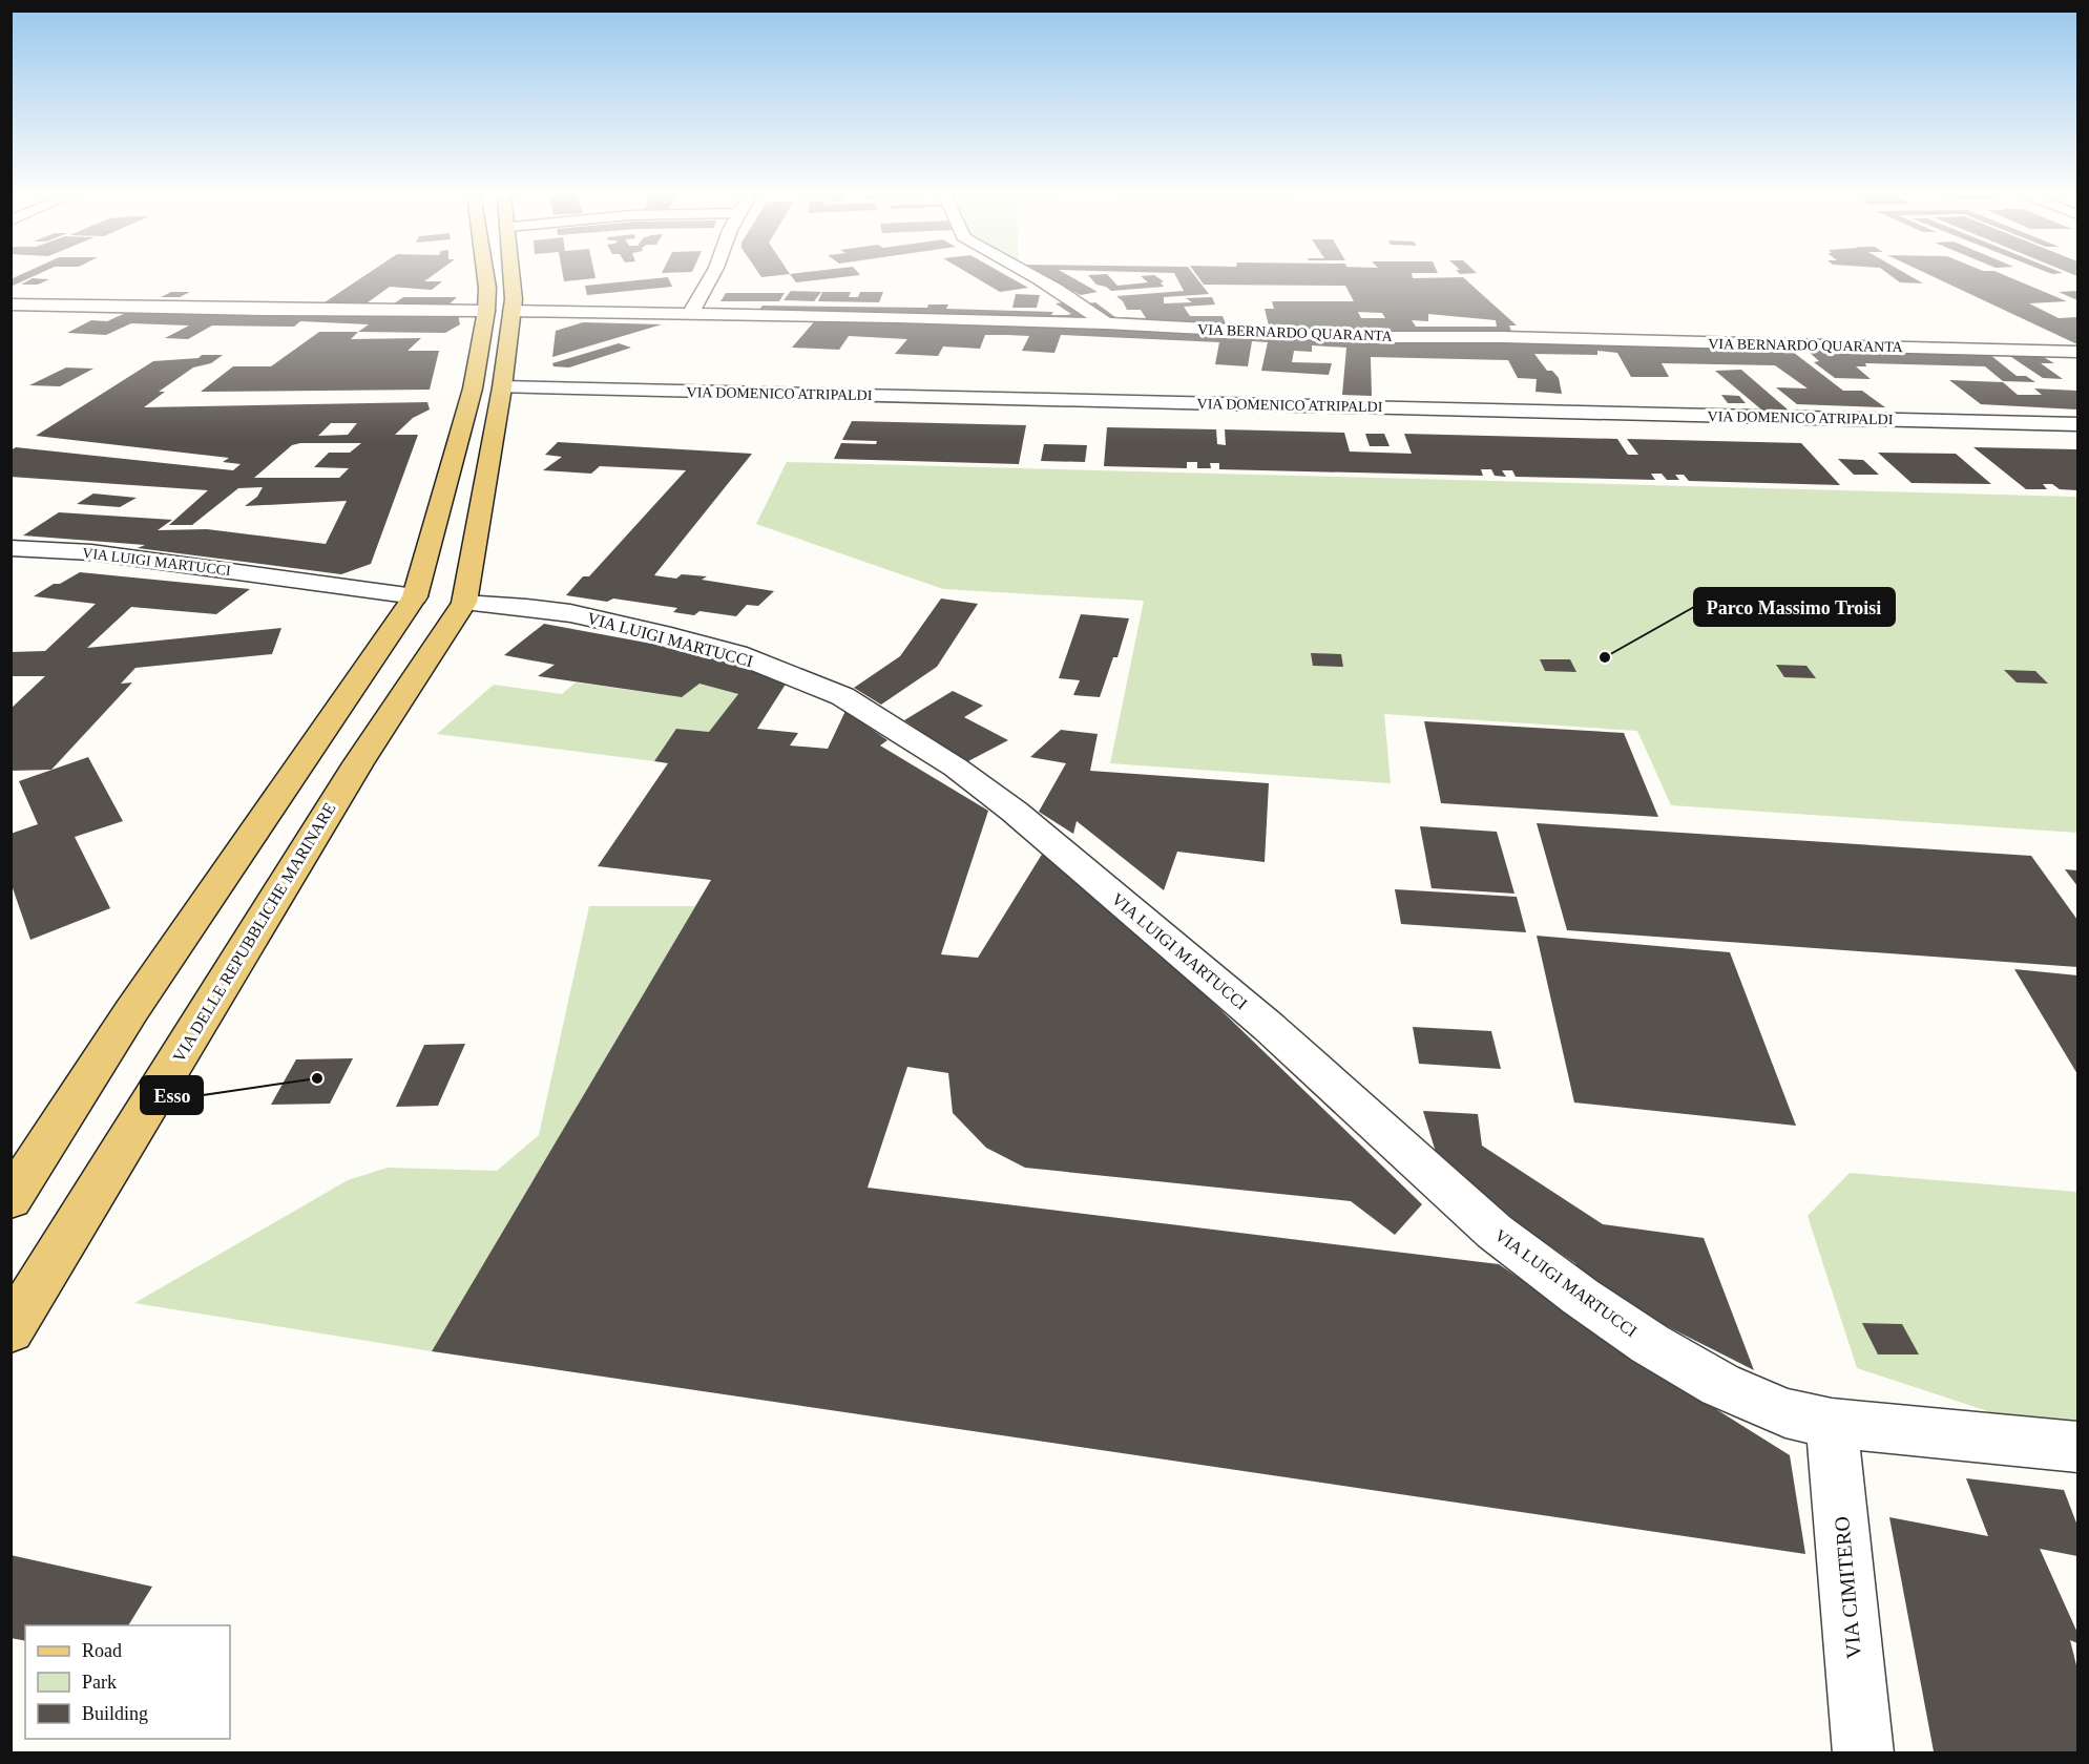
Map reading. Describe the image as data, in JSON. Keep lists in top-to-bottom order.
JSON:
{
  "streets": {
    "main road": ["VIA DELLE REPUBBLICHE MARINARE"],
    "street": [
      "VIA BERNARDO QUARANTA",
      "VIA DOMENICO ATRIPALDI",
      "VIA LUIGI MARTUCCI",
      "VIA CIMITERO"
    ]
  },
  "crossings": [
    ["VIA BERNARDO QUARANTA", "VIA DELLE REPUBBLICHE MARINARE"],
    ["VIA DOMENICO ATRIPALDI", "VIA DELLE REPUBBLICHE MARINARE"],
    ["VIA LUIGI MARTUCCI", "VIA DELLE REPUBBLICHE MARINARE"],
    ["VIA LUIGI MARTUCCI", "VIA CIMITERO"]
  ],
  "places": ["Parco Massimo Troisi", "Esso"],
  "legend": ["Road", "Park", "Building"]
}
